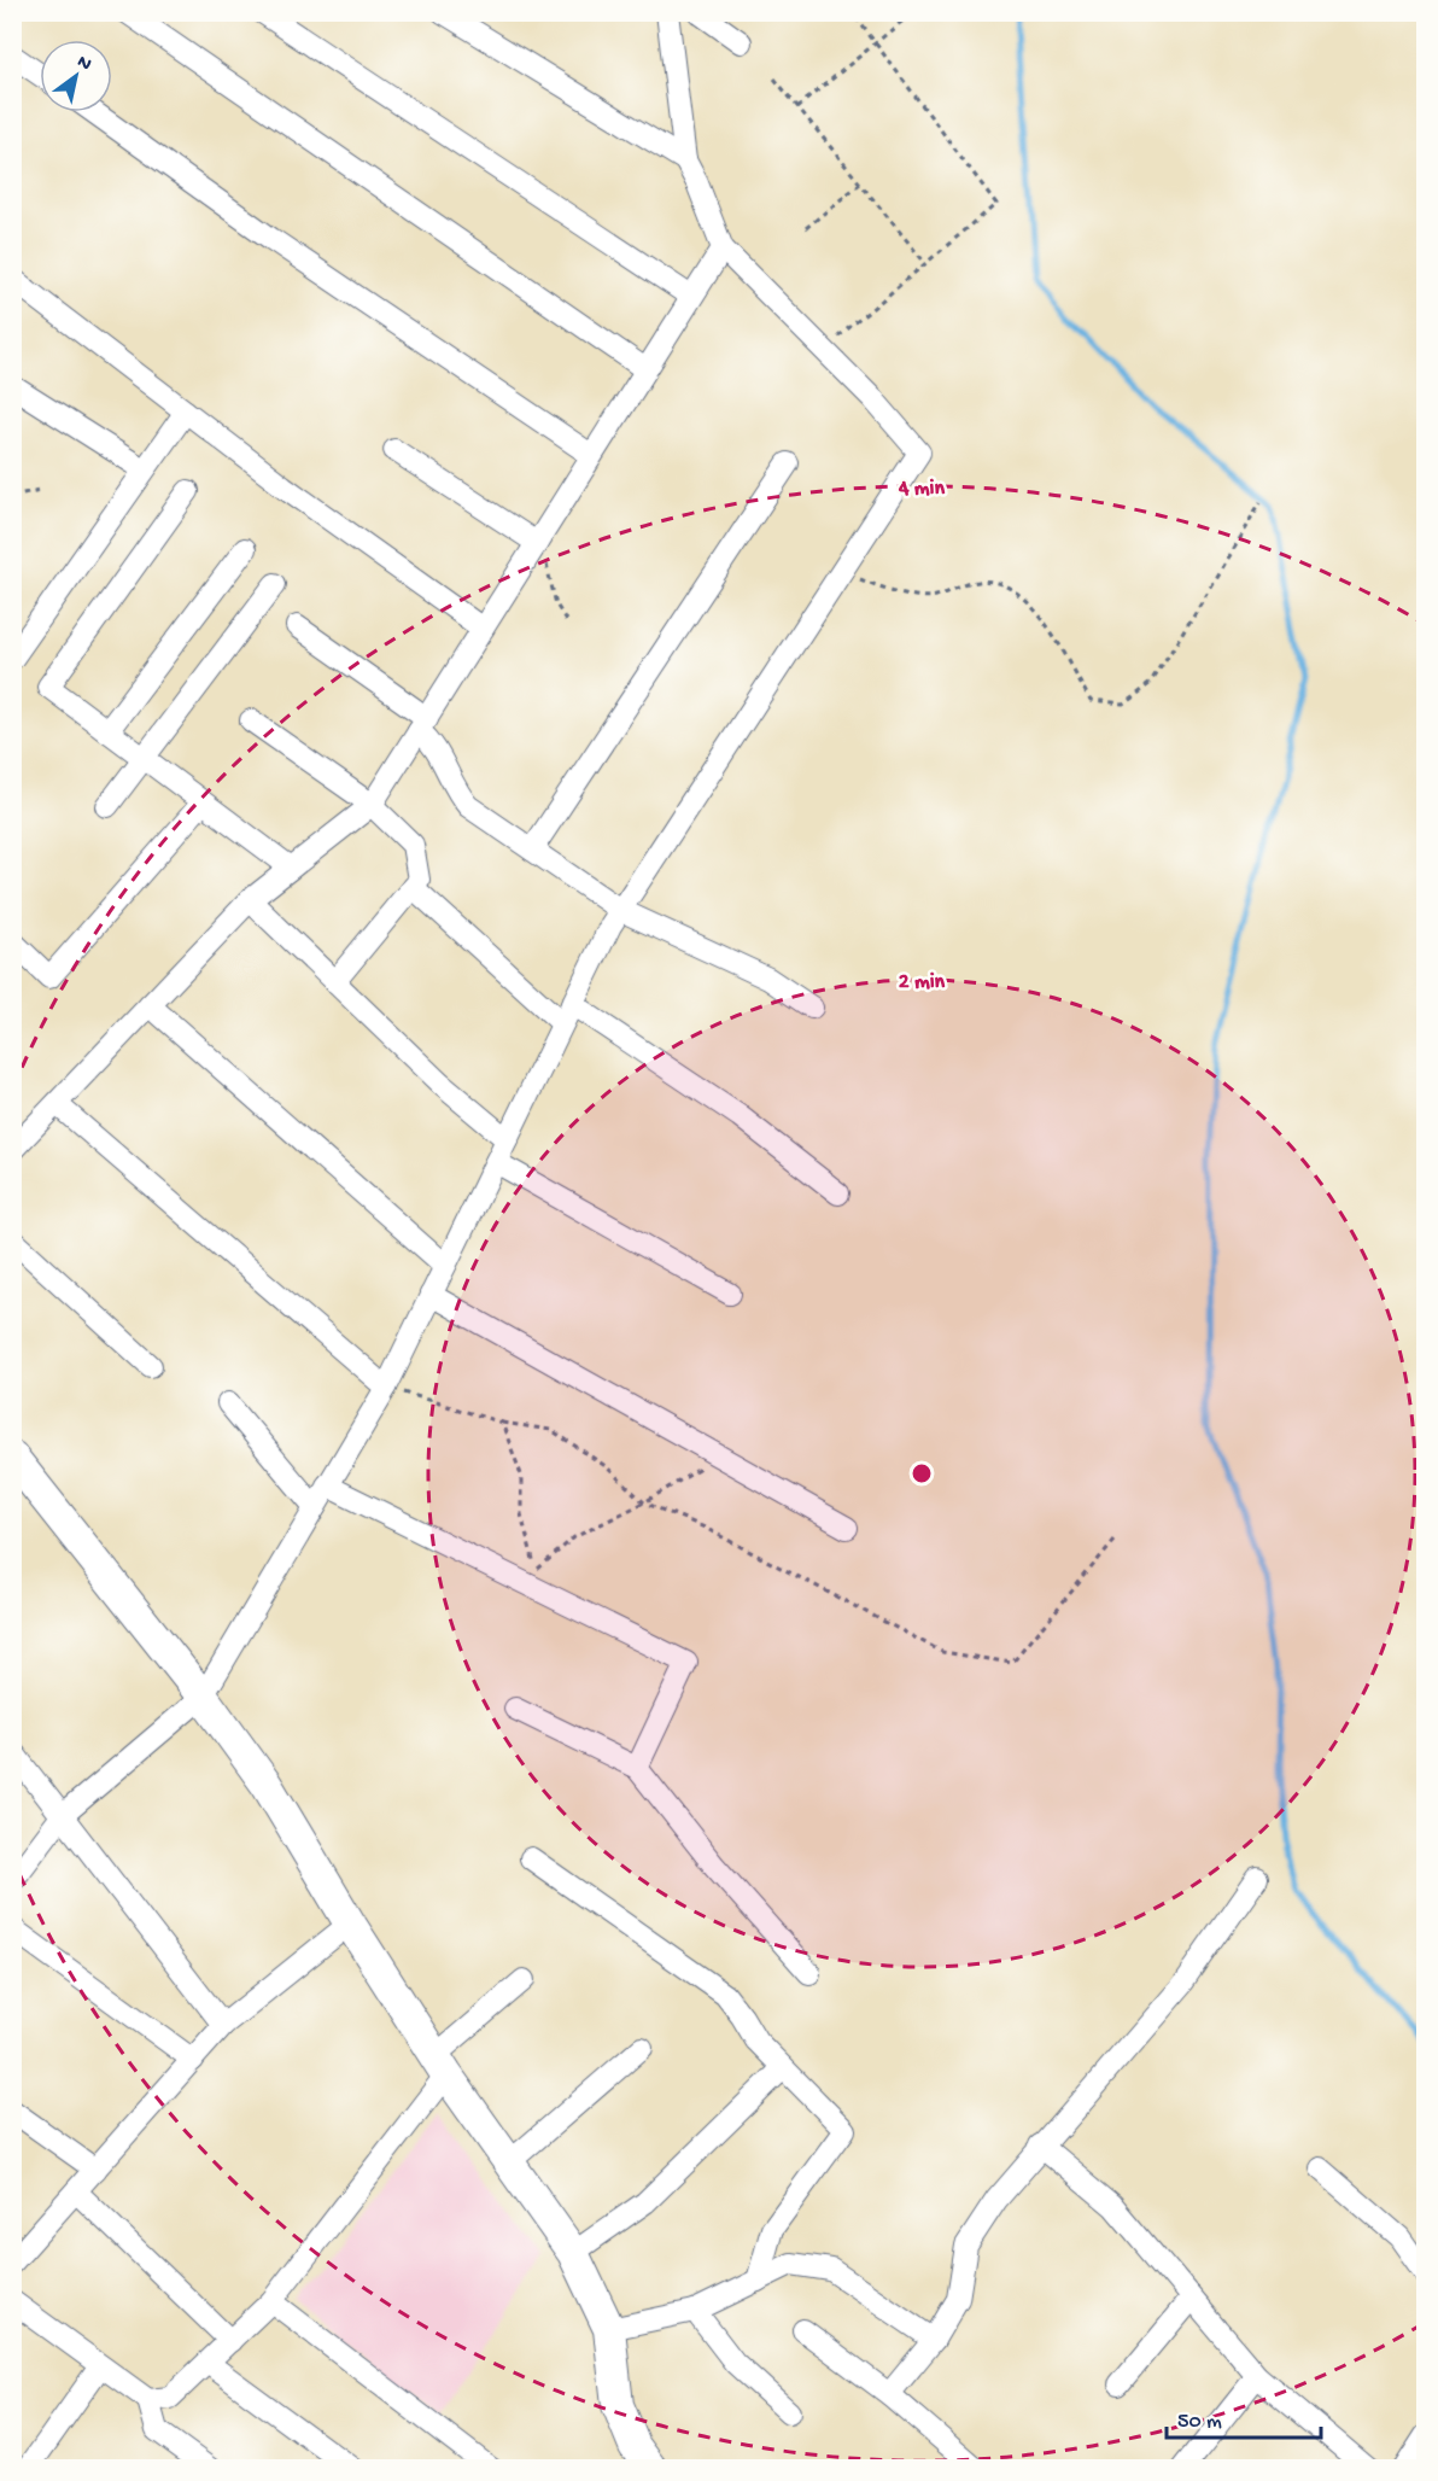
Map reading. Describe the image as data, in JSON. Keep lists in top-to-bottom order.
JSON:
{
  "scale_bar": "50 m",
  "north": "top right",
  "rings": ["4 min", "2 min"]
}
